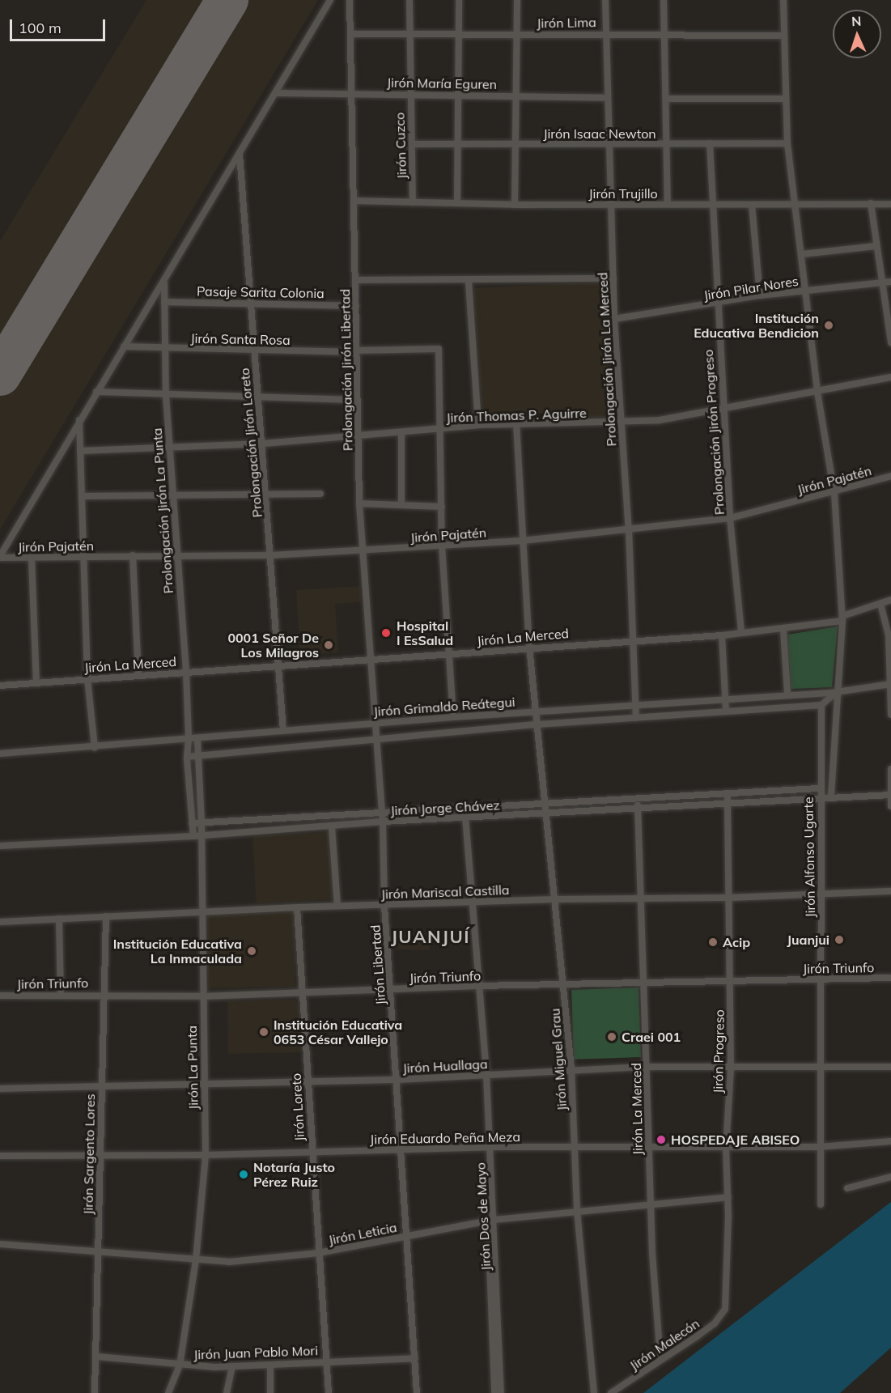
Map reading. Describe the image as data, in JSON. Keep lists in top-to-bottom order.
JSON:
{
  "streets": {
    "street": [
      "Jirón Lima",
      "Jirón María Eguren",
      "Jirón Isaac Newton",
      "Jirón Cuzco",
      "Jirón Trujillo",
      "Jirón Pilar Nores",
      "Pasaje Sarita Colonia",
      "Jirón Santa Rosa",
      "Prolongación Jirón La Merced",
      "Prolongación Jirón Libertad",
      "Jirón Thomas P. Aguirre",
      "Prolongación Jirón Progreso",
      "Prolongación Jirón Loreto",
      "Jirón Pajatén",
      "Prolongación Jirón La Punta",
      "Jirón La Merced",
      "Jirón Grimaldo Reátegui",
      "Jirón Jorge Chávez",
      "Jirón Alfonso Ugarte",
      "Jirón Mariscal Castilla",
      "Jirón Libertad",
      "Jirón Triunfo",
      "Jirón Progreso",
      "Jirón Miguel Grau",
      "Jirón Huallaga",
      "Jirón La Punta",
      "Jirón Loreto",
      "Jirón Eduardo Peña Meza",
      "Jirón Sargento Lores",
      "Jirón Dos de Mayo",
      "Jirón Leticia",
      "Jirón Malecón",
      "Jirón Juan Pablo Mori"
    ]
  },
  "crossings": [
    ["Jirón Lima", "Jirón Cuzco"],
    ["Jirón Lima", "Prolongación Jirón La Merced"],
    ["Jirón Lima", "Prolongación Jirón Libertad"],
    ["Jirón María Eguren", "Jirón Cuzco"],
    ["Jirón María Eguren", "Prolongación Jirón La Merced"],
    ["Jirón María Eguren", "Prolongación Jirón Libertad"],
    ["Jirón Isaac Newton", "Jirón Cuzco"],
    ["Jirón Isaac Newton", "Prolongación Jirón La Merced"],
    ["Jirón Isaac Newton", "Prolongación Jirón Progreso"],
    ["Jirón Cuzco", "Jirón Trujillo"],
    ["Jirón Trujillo", "Prolongación Jirón La Merced"],
    ["Jirón Trujillo", "Prolongación Jirón Libertad"],
    ["Jirón Trujillo", "Prolongación Jirón Progreso"],
    ["Jirón Pilar Nores", "Prolongación Jirón La Merced"],
    ["Jirón Pilar Nores", "Prolongación Jirón Progreso"],
    ["Pasaje Sarita Colonia", "Prolongación Jirón Libertad"],
    ["Pasaje Sarita Colonia", "Prolongación Jirón Loreto"],
    ["Pasaje Sarita Colonia", "Prolongación Jirón La Punta"],
    ["Jirón Santa Rosa", "Prolongación Jirón Libertad"],
    ["Jirón Santa Rosa", "Jirón Thomas P. Aguirre"],
    ["Jirón Santa Rosa", "Prolongación Jirón Loreto"],
    ["Jirón Santa Rosa", "Prolongación Jirón La Punta"],
    ["Prolongación Jirón La Merced", "Jirón Thomas P. Aguirre"],
    ["Prolongación Jirón La Merced", "Jirón Pajatén"],
    ["Prolongación Jirón La Merced", "Jirón La Merced"],
    ["Prolongación Jirón La Merced", "Jirón Grimaldo Reátegui"],
    ["Prolongación Jirón Libertad", "Jirón Thomas P. Aguirre"],
    ["Prolongación Jirón Libertad", "Jirón Pajatén"],
    ["Prolongación Jirón Libertad", "Jirón La Merced"],
    ["Prolongación Jirón Libertad", "Jirón Grimaldo Reátegui"],
    ["Prolongación Jirón Libertad", "Jirón Libertad"],
    ["Jirón Thomas P. Aguirre", "Prolongación Jirón Progreso"],
    ["Jirón Thomas P. Aguirre", "Prolongación Jirón Loreto"],
    ["Jirón Thomas P. Aguirre", "Prolongación Jirón La Punta"],
    ["Jirón Thomas P. Aguirre", "Jirón Miguel Grau"],
    ["Prolongación Jirón Progreso", "Jirón Pajatén"],
    ["Prolongación Jirón Progreso", "Jirón La Merced"],
    ["Prolongación Jirón Loreto", "Jirón Pajatén"],
    ["Prolongación Jirón Loreto", "Jirón La Merced"],
    ["Prolongación Jirón Loreto", "Jirón Grimaldo Reátegui"],
    ["Jirón Pajatén", "Prolongación Jirón La Punta"],
    ["Jirón Pajatén", "Jirón Miguel Grau"],
    ["Prolongación Jirón La Punta", "Jirón La Merced"],
    ["Prolongación Jirón La Punta", "Jirón Grimaldo Reátegui"],
    ["Jirón La Merced", "Jirón Jorge Chávez"],
    ["Jirón La Merced", "Jirón Mariscal Castilla"],
    ["Jirón La Merced", "Jirón Triunfo"],
    ["Jirón La Merced", "Jirón Miguel Grau"],
    ["Jirón La Merced", "Jirón Huallaga"],
    ["Jirón La Merced", "Jirón Eduardo Peña Meza"],
    ["Jirón La Merced", "Jirón Leticia"],
    ["Jirón La Merced", "Jirón Malecón"],
    ["Jirón Grimaldo Reátegui", "Jirón Alfonso Ugarte"],
    ["Jirón Grimaldo Reátegui", "Jirón Libertad"],
    ["Jirón Grimaldo Reátegui", "Jirón Miguel Grau"],
    ["Jirón Grimaldo Reátegui", "Jirón La Punta"],
    ["Jirón Jorge Chávez", "Jirón Alfonso Ugarte"],
    ["Jirón Jorge Chávez", "Jirón Libertad"],
    ["Jirón Jorge Chávez", "Jirón Progreso"],
    ["Jirón Jorge Chávez", "Jirón Miguel Grau"],
    ["Jirón Jorge Chávez", "Jirón La Punta"],
    ["Jirón Jorge Chávez", "Jirón Dos de Mayo"],
    ["Jirón Alfonso Ugarte", "Jirón Mariscal Castilla"],
    ["Jirón Alfonso Ugarte", "Jirón Triunfo"],
    ["Jirón Alfonso Ugarte", "Jirón Huallaga"],
    ["Jirón Alfonso Ugarte", "Jirón Eduardo Peña Meza"],
    ["Jirón Mariscal Castilla", "Jirón Libertad"],
    ["Jirón Mariscal Castilla", "Jirón Progreso"],
    ["Jirón Mariscal Castilla", "Jirón Miguel Grau"],
    ["Jirón Mariscal Castilla", "Jirón La Punta"],
    ["Jirón Mariscal Castilla", "Jirón Loreto"],
    ["Jirón Mariscal Castilla", "Jirón Sargento Lores"],
    ["Jirón Mariscal Castilla", "Jirón Dos de Mayo"],
    ["Jirón Libertad", "Jirón Triunfo"],
    ["Jirón Libertad", "Jirón Huallaga"],
    ["Jirón Libertad", "Jirón Eduardo Peña Meza"],
    ["Jirón Libertad", "Jirón Leticia"],
    ["Jirón Libertad", "Jirón Juan Pablo Mori"],
    ["Jirón Triunfo", "Jirón Progreso"],
    ["Jirón Triunfo", "Jirón Miguel Grau"],
    ["Jirón Triunfo", "Jirón La Punta"],
    ["Jirón Triunfo", "Jirón Loreto"],
    ["Jirón Triunfo", "Jirón Sargento Lores"],
    ["Jirón Triunfo", "Jirón Dos de Mayo"],
    ["Jirón Progreso", "Jirón Huallaga"],
    ["Jirón Progreso", "Jirón Eduardo Peña Meza"],
    ["Jirón Progreso", "Jirón Leticia"],
    ["Jirón Progreso", "Jirón Malecón"],
    ["Jirón Miguel Grau", "Jirón Huallaga"],
    ["Jirón Miguel Grau", "Jirón Eduardo Peña Meza"],
    ["Jirón Miguel Grau", "Jirón Leticia"],
    ["Jirón Huallaga", "Jirón La Punta"],
    ["Jirón Huallaga", "Jirón Loreto"],
    ["Jirón Huallaga", "Jirón Sargento Lores"],
    ["Jirón Huallaga", "Jirón Dos de Mayo"],
    ["Jirón La Punta", "Jirón Eduardo Peña Meza"],
    ["Jirón La Punta", "Jirón Leticia"],
    ["Jirón La Punta", "Jirón Juan Pablo Mori"],
    ["Jirón Loreto", "Jirón Eduardo Peña Meza"],
    ["Jirón Loreto", "Jirón Leticia"],
    ["Jirón Loreto", "Jirón Juan Pablo Mori"],
    ["Jirón Eduardo Peña Meza", "Jirón Sargento Lores"],
    ["Jirón Eduardo Peña Meza", "Jirón Dos de Mayo"],
    ["Jirón Sargento Lores", "Jirón Leticia"],
    ["Jirón Sargento Lores", "Jirón Juan Pablo Mori"],
    ["Jirón Dos de Mayo", "Jirón Leticia"]
  ],
  "districts": ["JUANJUÍ"],
  "places": [
    "Institución Educativa Bendicion",
    "Hospital I EsSalud",
    "0001 Señor De Los Milagros",
    "Juanjui",
    "Acip",
    "Institución Educativa La Inmaculada",
    "Institución Educativa 0653 César Vallejo",
    "Craei 001",
    "HOSPEDAJE ABISEO",
    "Notaría Justo Pérez Ruiz"
  ],
  "scale_bar": "100 m",
  "north": "top"
}
